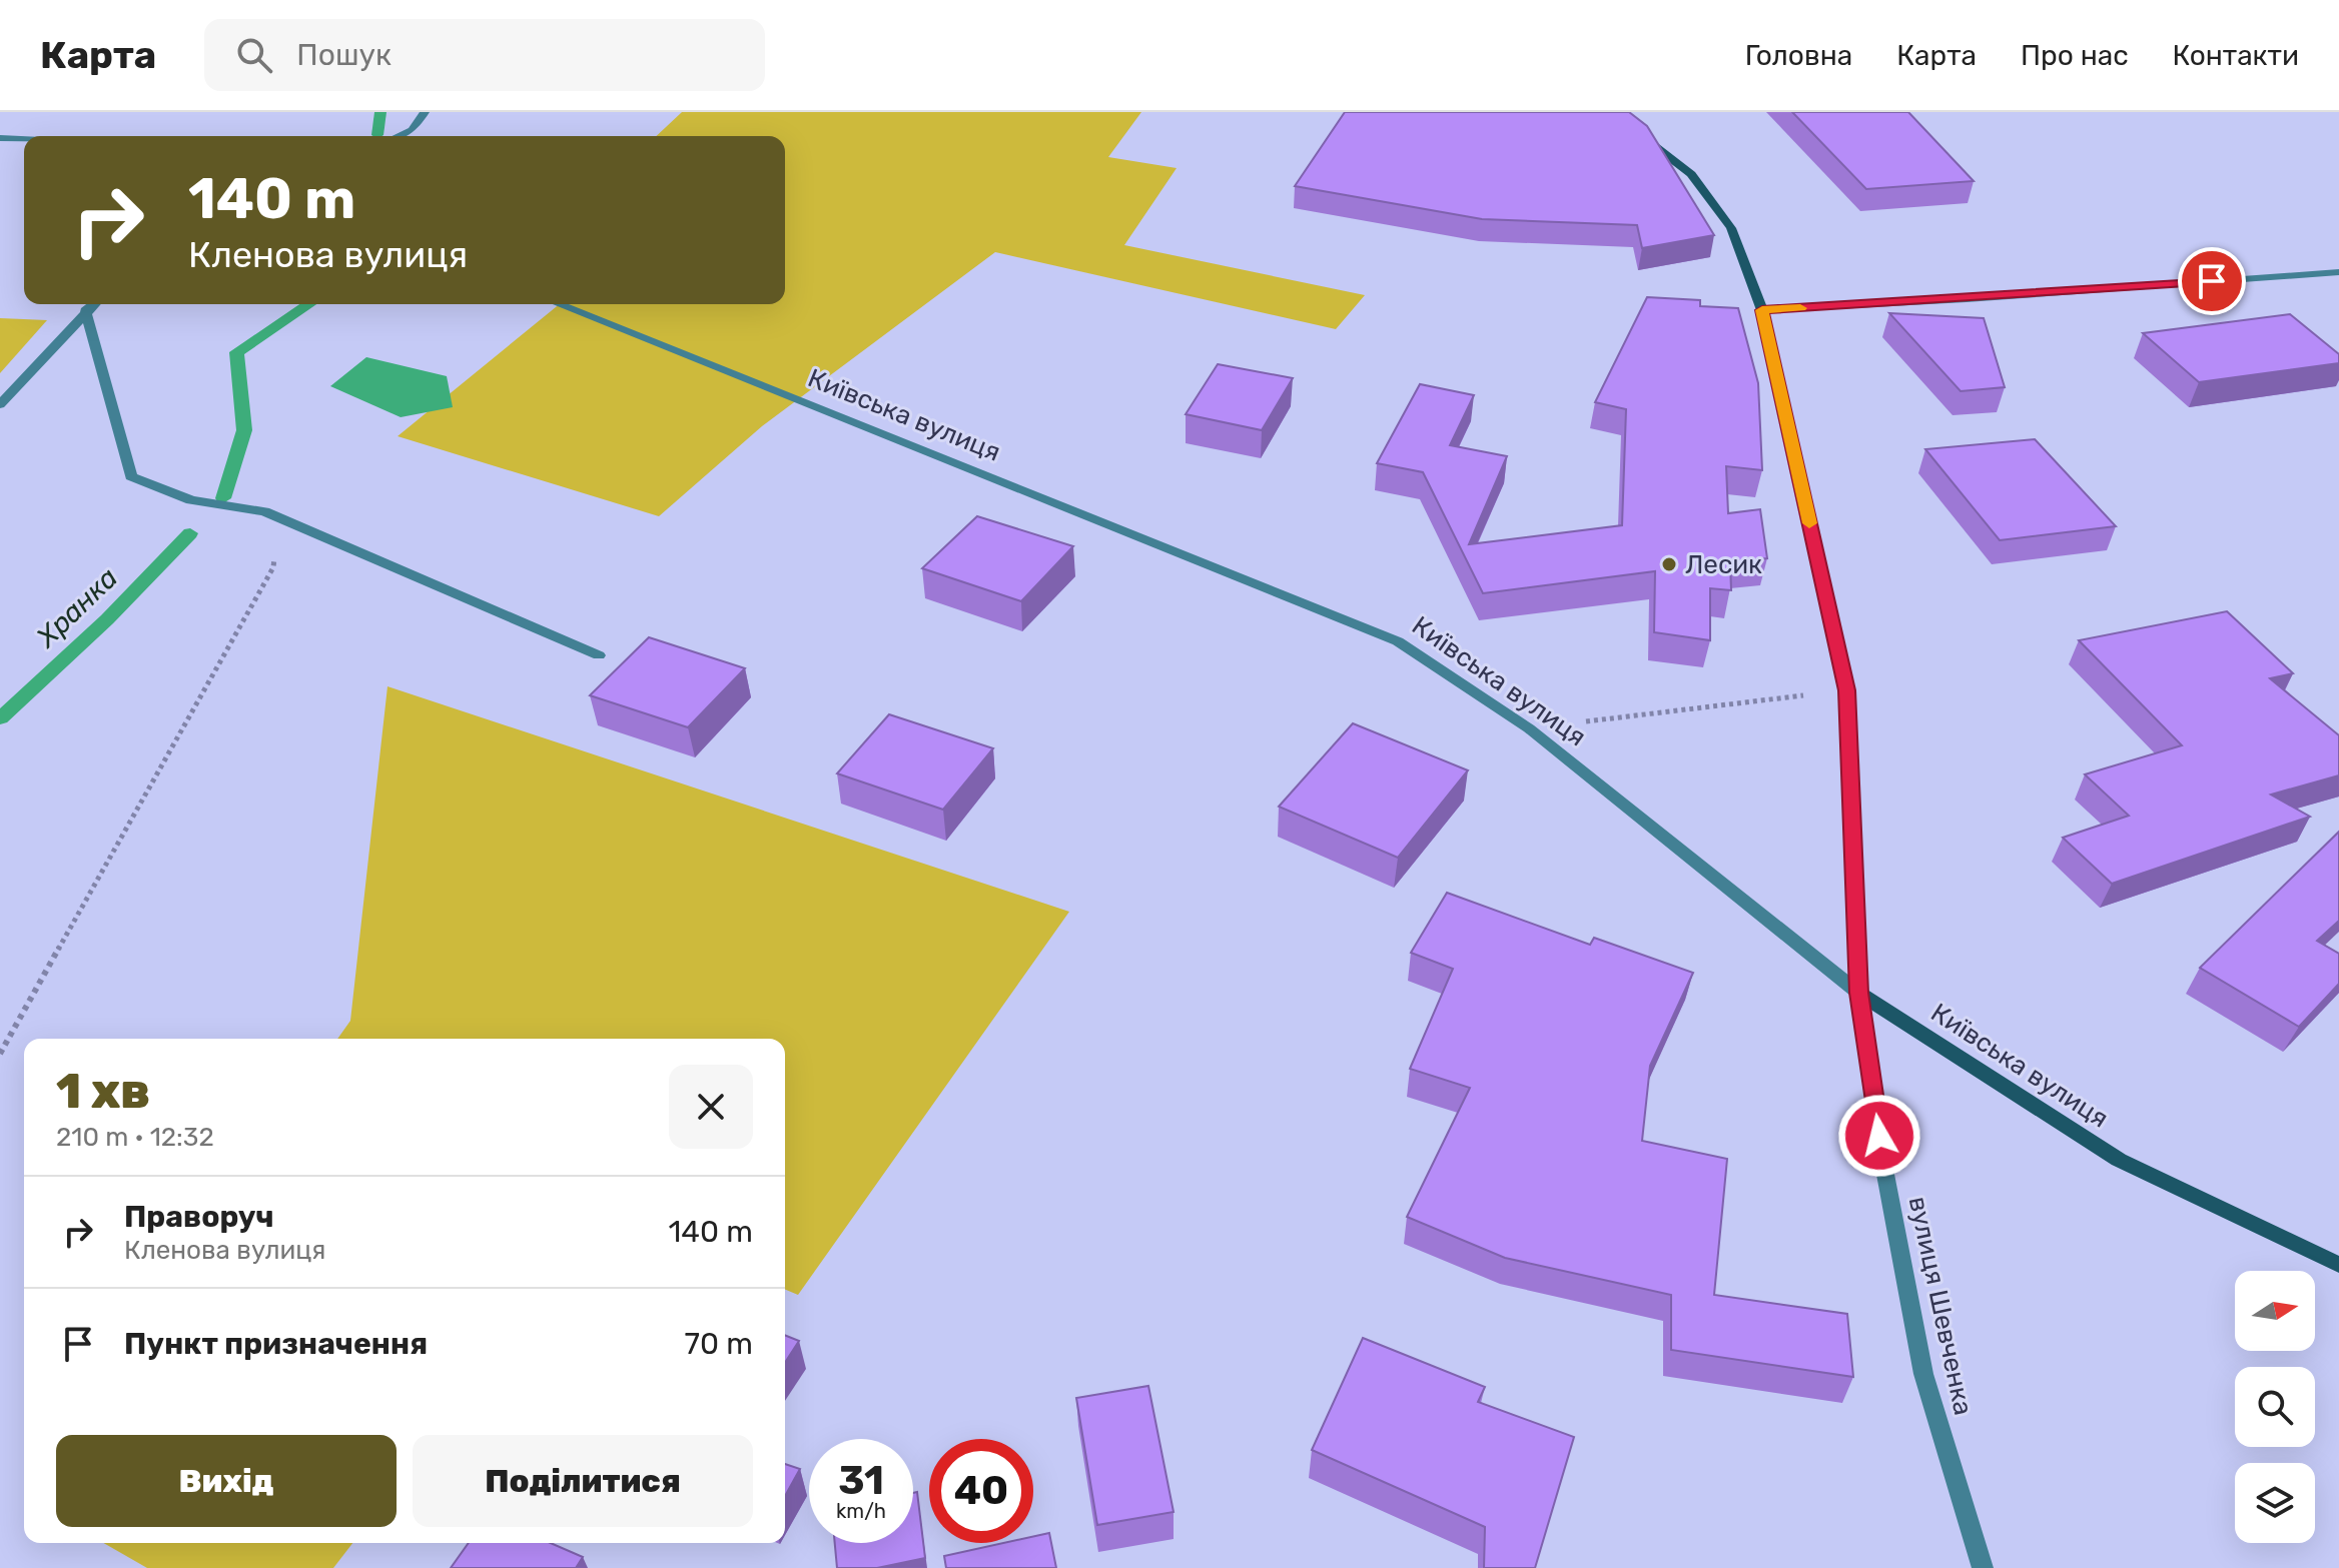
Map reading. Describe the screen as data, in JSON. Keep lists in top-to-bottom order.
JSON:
{
  "streets": {
    "main road": ["Київська вулиця", "вулиця Шевченка"]
  },
  "crossings": [
    ["Київська вулиця", "вулиця Шевченка"]
  ],
  "water": ["Хранка"],
  "places": ["Лесик"],
  "north": "right",
  "page": {
    "header": "Карта",
    "search": "Пошук",
    "nav": [
      "Головна",
      "Карта",
      "Про нас",
      "Контакти"
    ],
    "turn": ["140 m", "Кленова вулиця"],
    "heading": ["1 хв", "210 m · 12:32"],
    "list": [
      {
        "name": "Праворуч",
        "note": "Кленова вулиця",
        "value": "140 m"
      },
      {
        "name": "Пункт призначення",
        "value": "70 m"
      }
    ],
    "buttons": ["Вихід", "Поділитися"],
    "speed": "31 km/h",
    "limit": "40"
  }
}
